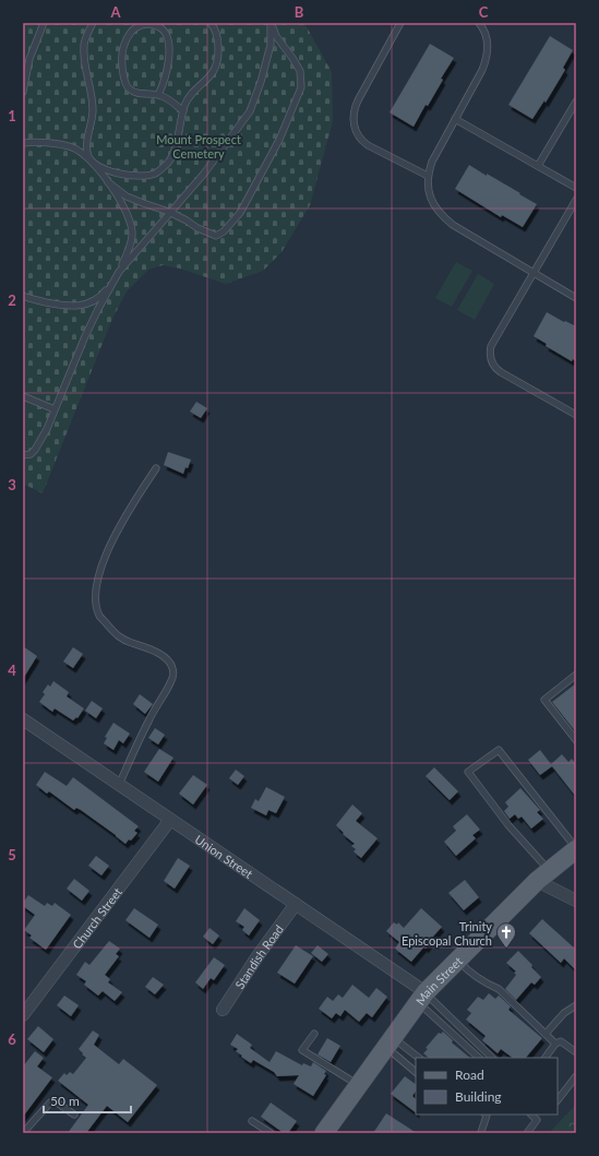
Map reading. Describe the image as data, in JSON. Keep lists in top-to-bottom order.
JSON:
{
  "streets": {
    "main road": ["Main Street"],
    "street": ["Union Street", "Church Street", "Standish Road"]
  },
  "crossings": [
    ["Union Street", "Church Street"],
    ["Union Street", "Standish Road"],
    ["Union Street", "Main Street"]
  ],
  "parks": ["Mount Prospect Cemetery"],
  "places": {
    "church": ["Trinity Episcopal Church"]
  },
  "legend": ["Road", "Building"],
  "scale_bar": "50 m",
  "grid": {
    "columns": ["A", "B", "C"],
    "rows": [
      "1",
      "2",
      "3",
      "4",
      "5",
      "6"
    ]
  }
}
